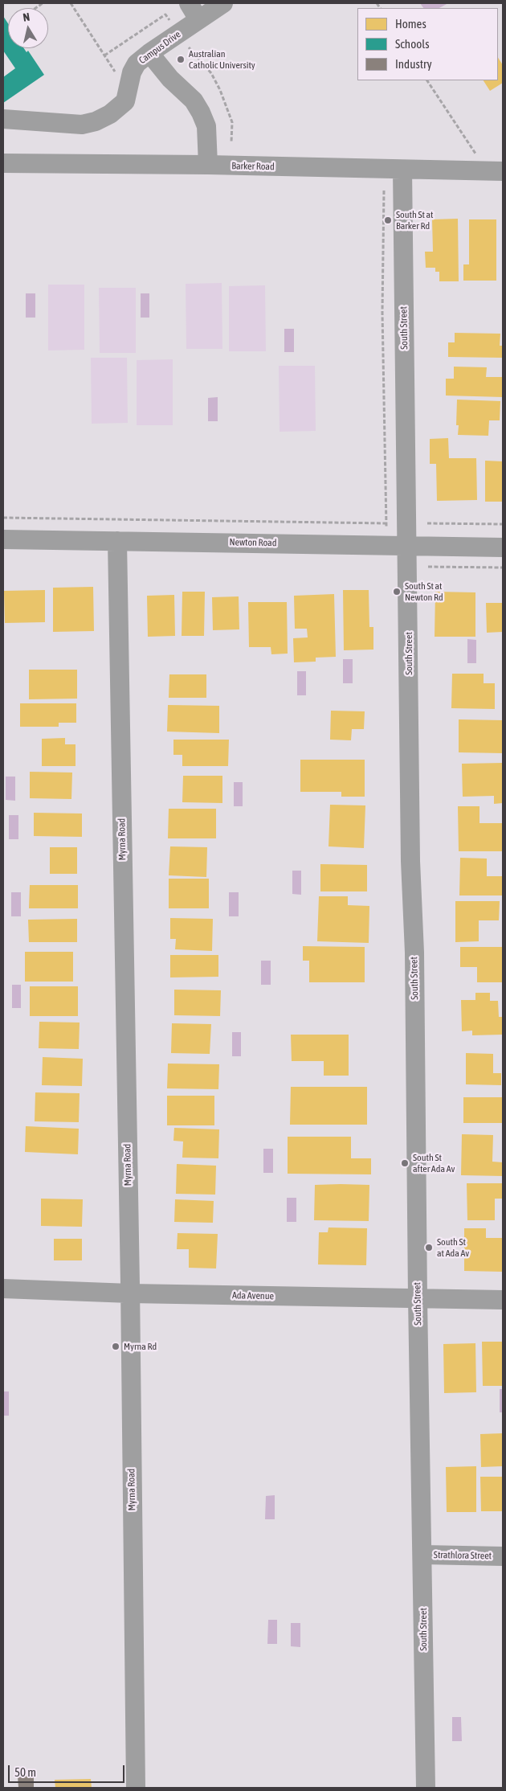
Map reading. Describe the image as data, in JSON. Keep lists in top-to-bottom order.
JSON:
{
  "streets": {
    "street": [
      "Campus Drive",
      "Barker Road",
      "South Street",
      "Newton Road",
      "Myrna Road",
      "Ada Avenue",
      "Strathlora Street"
    ]
  },
  "crossings": [
    ["Barker Road", "South Street"],
    ["South Street", "Newton Road"],
    ["South Street", "Ada Avenue"],
    ["South Street", "Strathlora Street"],
    ["Newton Road", "Myrna Road"],
    ["Myrna Road", "Ada Avenue"]
  ],
  "places": [
    "Australian Catholic University",
    "South St at Barker Rd",
    "South St at Newton Rd",
    "South St after Ada Av",
    "South St at Ada Av",
    "Myrna Rd"
  ],
  "legend": ["Homes", "Schools", "Industry"],
  "scale_bar": "50 m",
  "north": "top"
}
